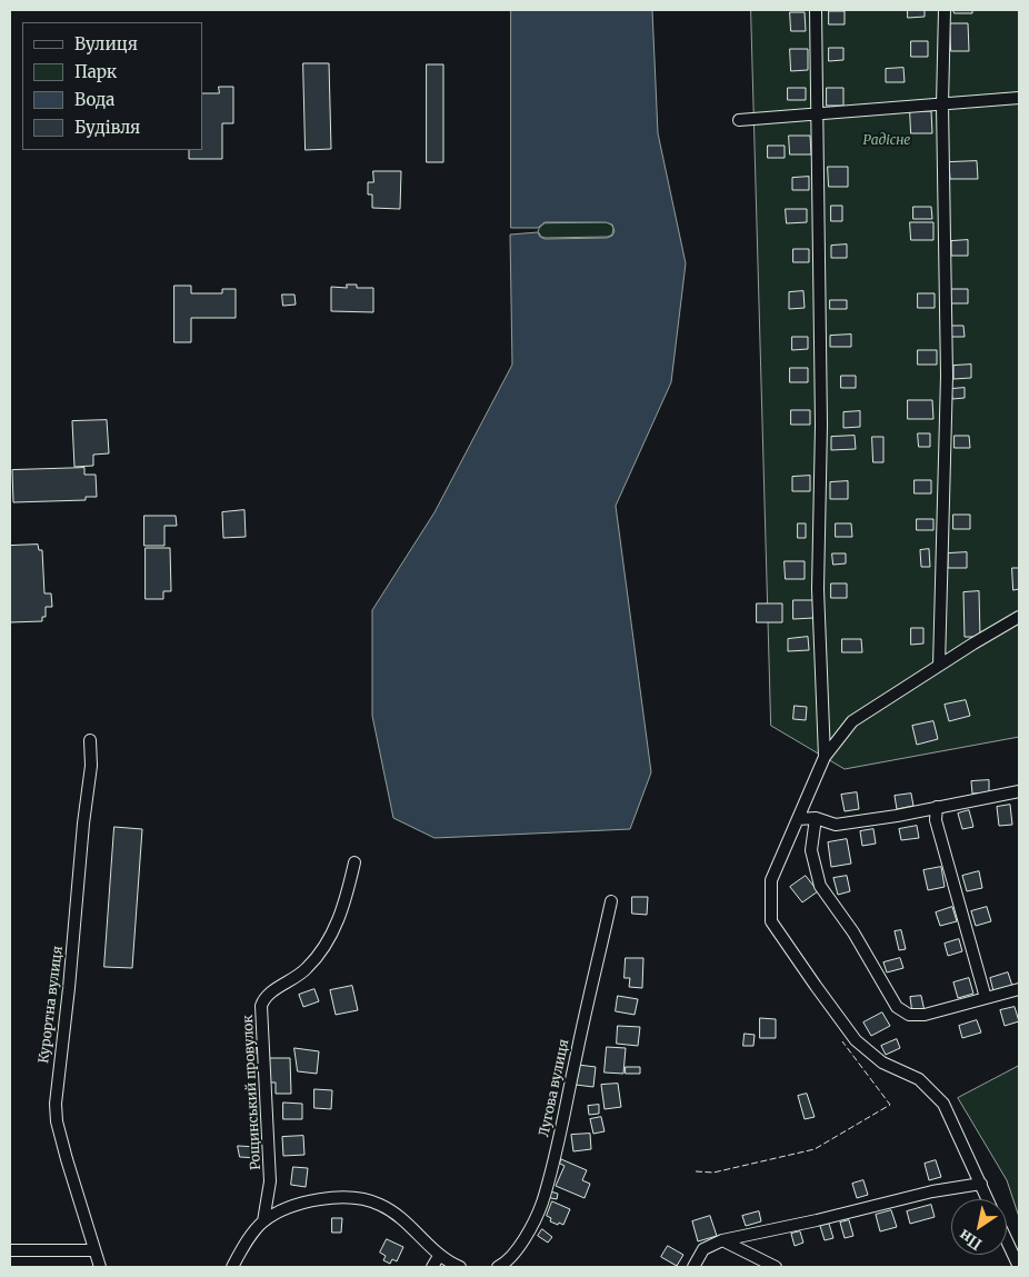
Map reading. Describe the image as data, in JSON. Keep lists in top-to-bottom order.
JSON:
{
  "streets": {
    "street": ["Курортна вулиця", "Лугова вулиця", "Рощинський провулок"]
  },
  "parks": ["Радісне"],
  "legend": [
    "Вулиця",
    "Парк",
    "Вода",
    "Будівля"
  ],
  "north": "bottom left"
}
